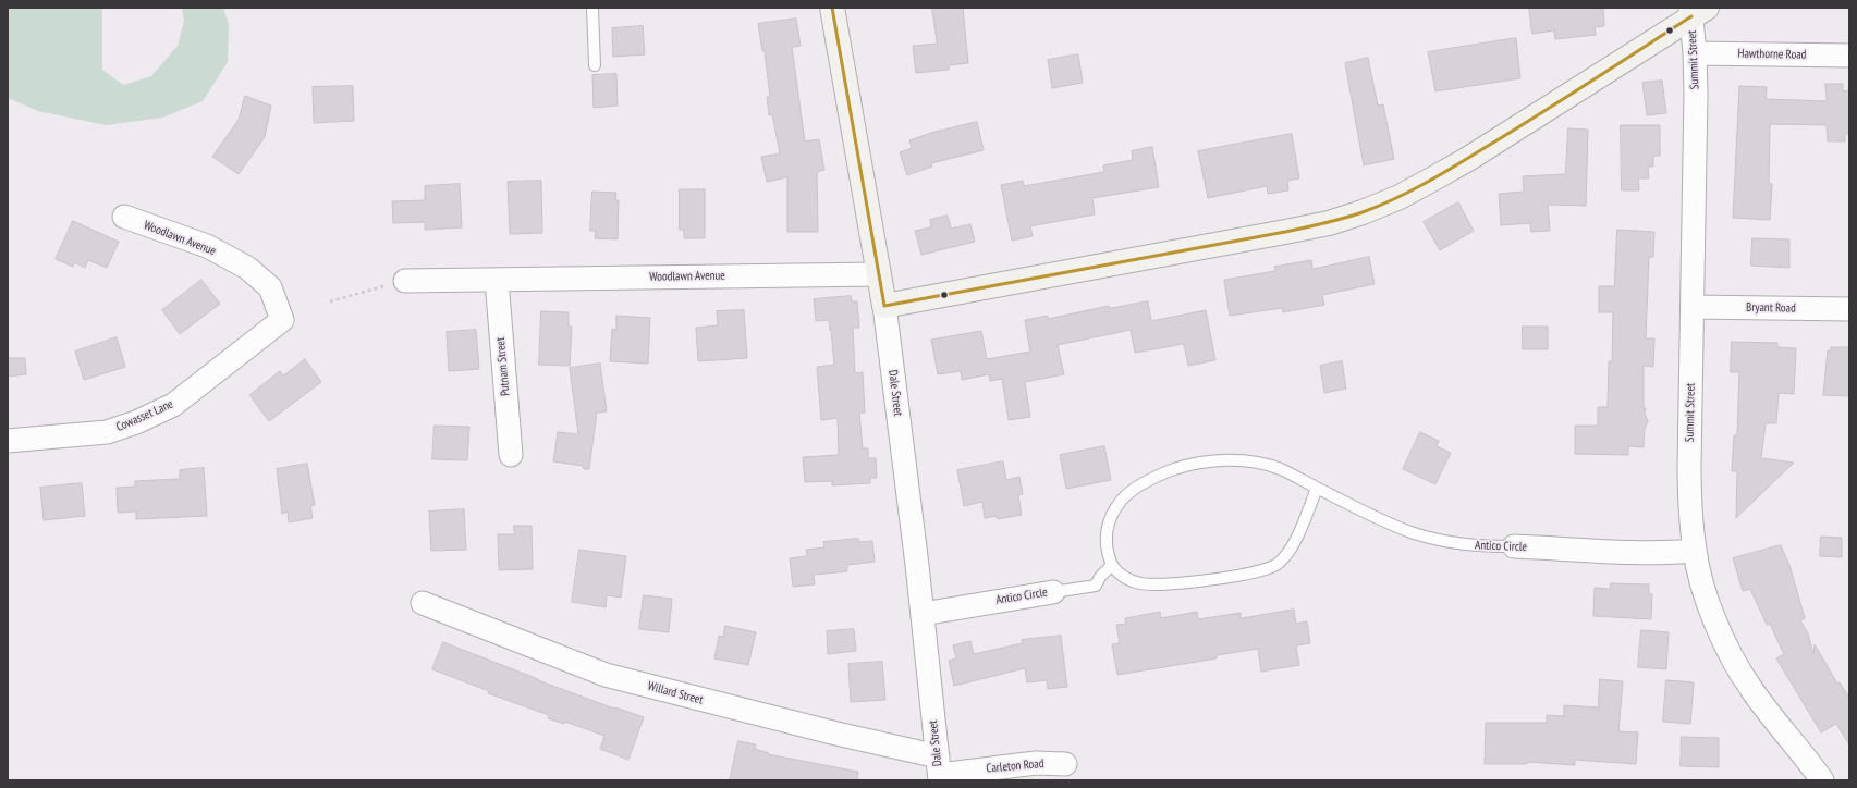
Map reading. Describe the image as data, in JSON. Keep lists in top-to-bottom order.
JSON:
{
  "streets": {
    "street": [
      "Hawthorne Road",
      "Summit Street",
      "Woodlawn Avenue",
      "Bryant Road",
      "Putnam Street",
      "Dale Street",
      "Cowasset Lane",
      "Antico Circle",
      "Willard Street",
      "Carleton Road"
    ]
  },
  "crossings": [
    ["Hawthorne Road", "Summit Street"],
    ["Summit Street", "Bryant Road"],
    ["Summit Street", "Antico Circle"],
    ["Woodlawn Avenue", "Putnam Street"],
    ["Woodlawn Avenue", "Dale Street"],
    ["Woodlawn Avenue", "Cowasset Lane"],
    ["Dale Street", "Antico Circle"],
    ["Dale Street", "Willard Street"],
    ["Dale Street", "Carleton Road"],
    ["Willard Street", "Carleton Road"]
  ]
}
